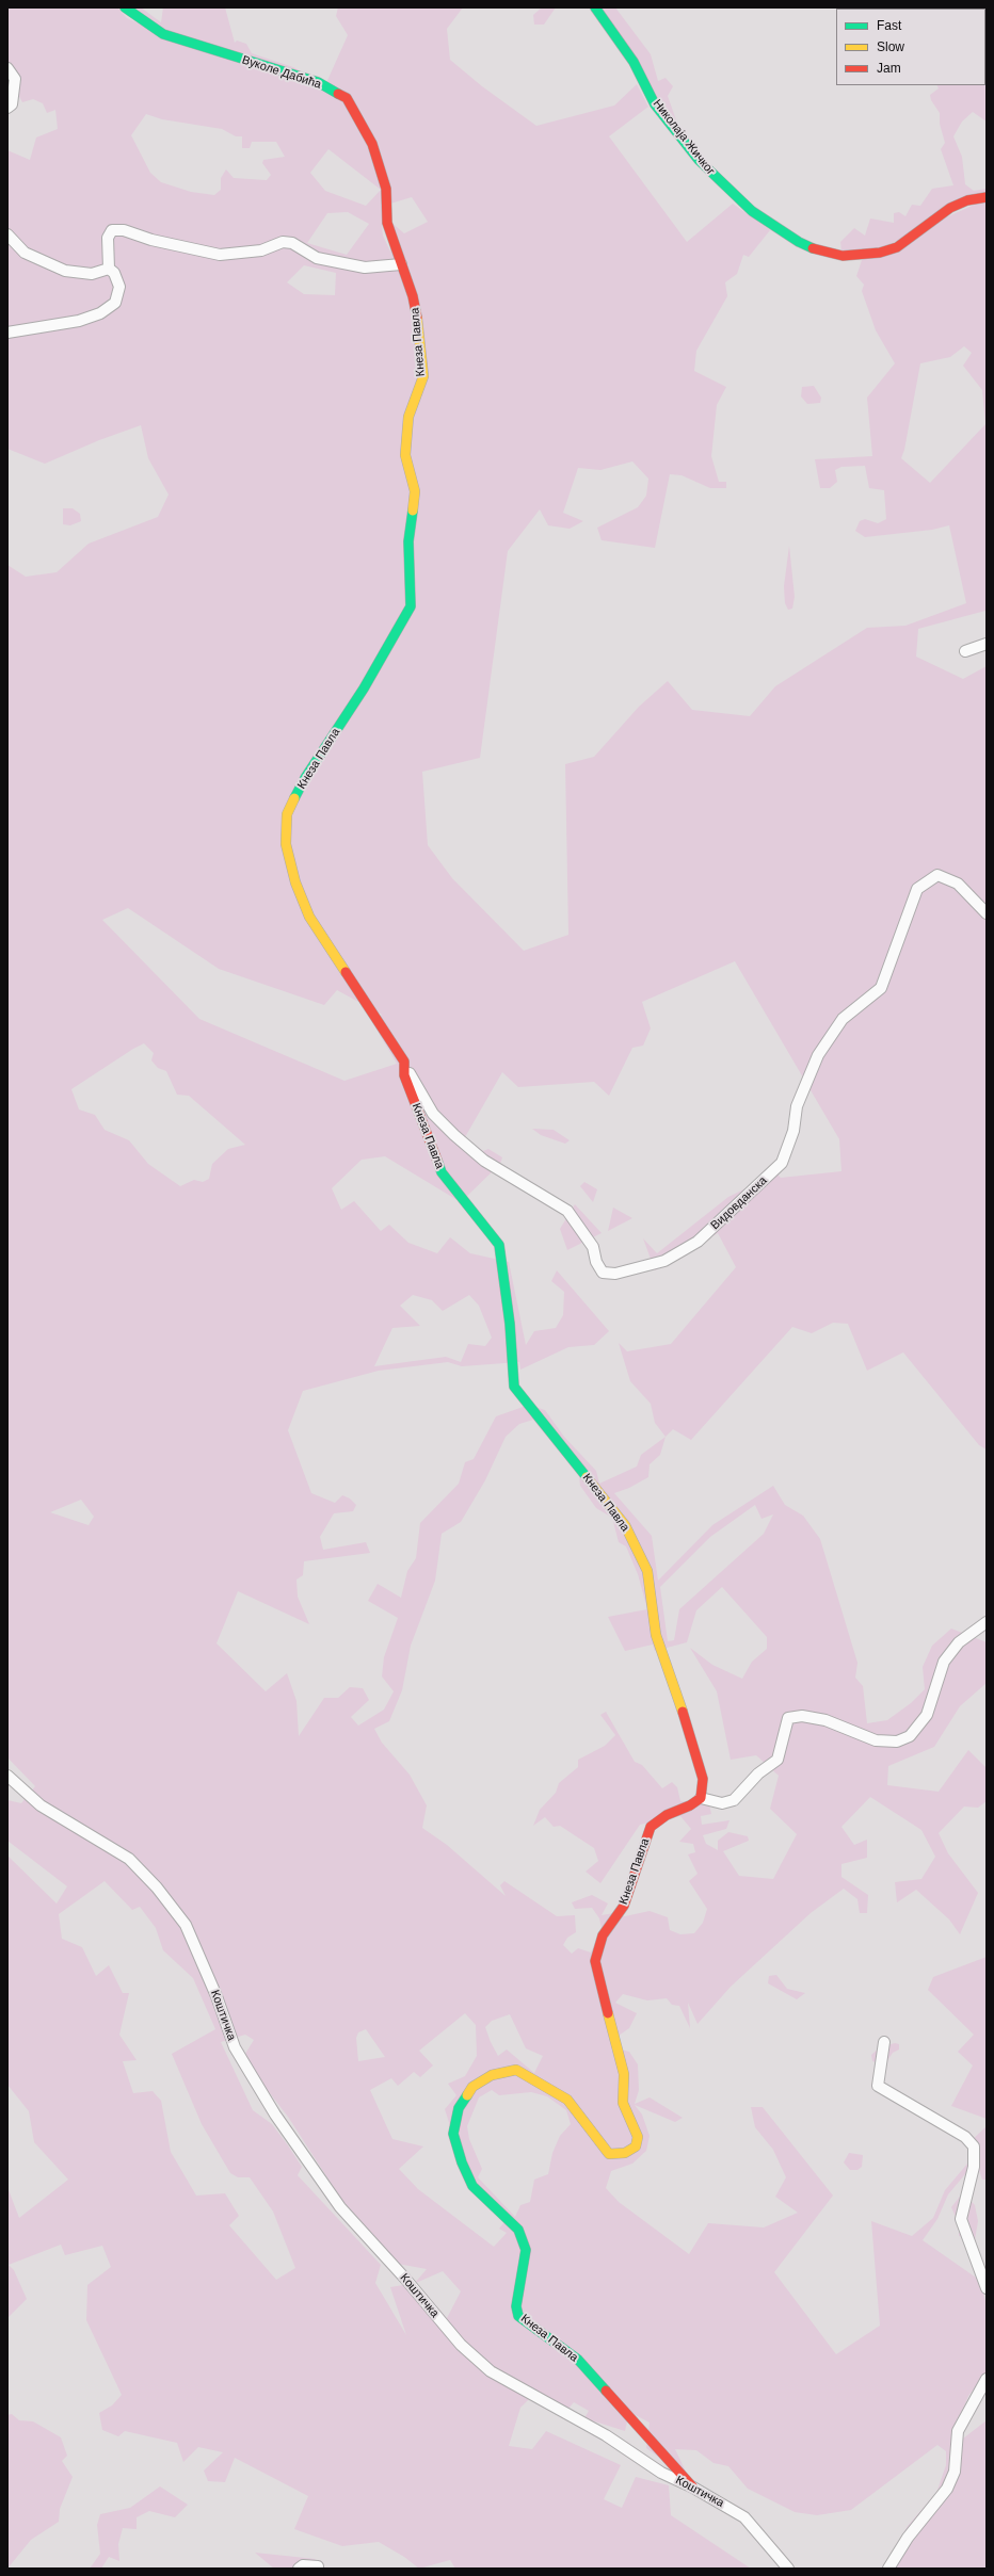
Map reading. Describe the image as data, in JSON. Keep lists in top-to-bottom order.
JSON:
{
  "streets": {
    "street": [
      "Вуколе Дабића",
      "Николаја Жичког",
      "Кнеза Павла",
      "Видовданска",
      "Коштичка"
    ]
  },
  "crossings": [
    ["Вуколе Дабића", "Кнеза Павла"],
    ["Кнеза Павла", "Видовданска"],
    ["Кнеза Павла", "Коштичка"]
  ],
  "legend": ["Fast", "Slow", "Jam"]
}
